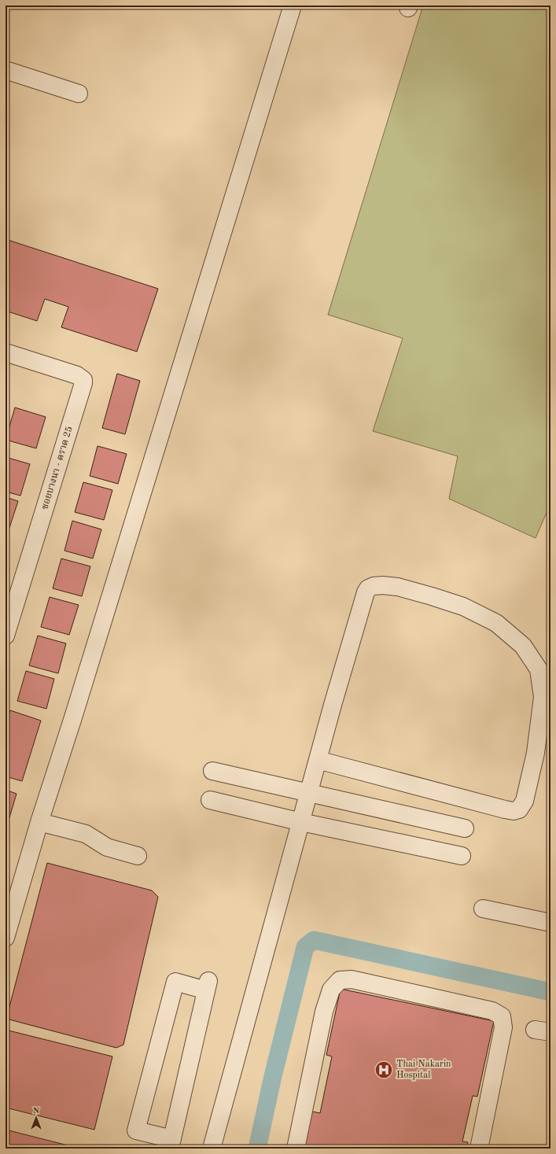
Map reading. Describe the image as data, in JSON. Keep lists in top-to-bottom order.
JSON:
{
  "streets": {
    "street": ["ซอยบางนา - ตราด 25"]
  },
  "places": {
    "hospital": ["Thai Nakarin Hospital"]
  },
  "north": "top"
}
